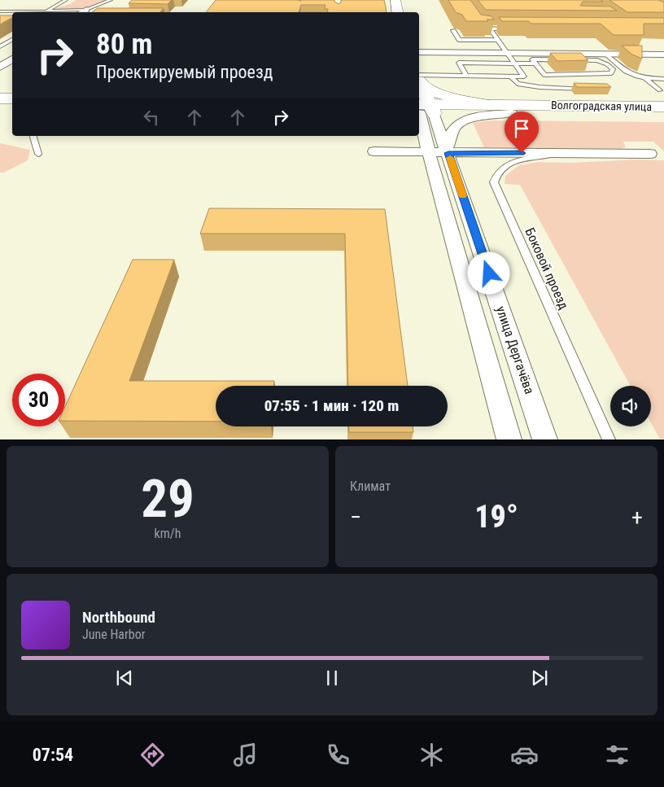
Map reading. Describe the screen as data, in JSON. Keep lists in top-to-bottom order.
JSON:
{
  "streets": {
    "main road": ["Волгоградская улица", "улица Дергачёва"],
    "lane": ["Боковой проезд"]
  },
  "crossings": [
    ["Волгоградская улица", "улица Дергачёва"]
  ],
  "page": {
    "turn": ["80 m", "Проектируемый проезд"],
    "limit": "30",
    "trip": "07:55 · 1 мин · 120 m",
    "tile": [
      ["29", "km/h"],
      "Климат"
    ],
    "heat": ["−", "19°", "+"],
    "song": ["Northbound", "June Harbor"],
    "tabs": "07:54"
  }
}
